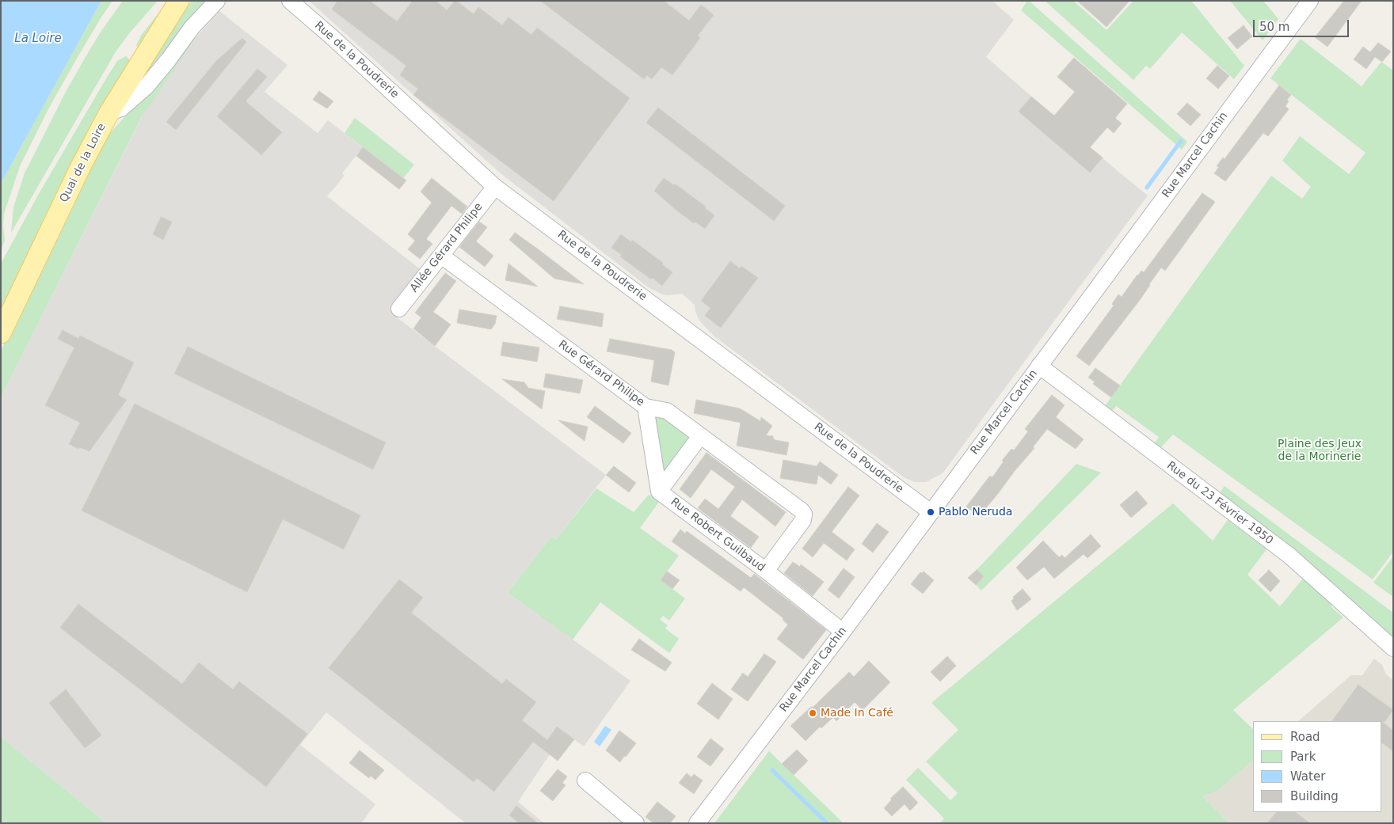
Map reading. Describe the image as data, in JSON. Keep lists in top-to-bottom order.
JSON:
{
  "streets": {
    "main road": ["Quai de la Loire"],
    "street": [
      "Rue de la Poudrerie",
      "Rue Marcel Cachin",
      "Allée Gérard Philipe",
      "Rue Gérard Philipe",
      "Rue du 23 Février 1950",
      "Rue Robert Guilbaud"
    ]
  },
  "crossings": [
    ["Rue de la Poudrerie", "Rue Marcel Cachin"],
    ["Rue de la Poudrerie", "Allée Gérard Philipe"],
    ["Rue Marcel Cachin", "Rue du 23 Février 1950"],
    ["Rue Marcel Cachin", "Rue Robert Guilbaud"],
    ["Allée Gérard Philipe", "Rue Gérard Philipe"],
    ["Rue Gérard Philipe", "Rue Robert Guilbaud"]
  ],
  "water": ["La Loire"],
  "parks": ["Plaine des Jeux de la Morinerie"],
  "places": ["Pablo Neruda", "Made In Café"],
  "legend": [
    "Road",
    "Park",
    "Water",
    "Building"
  ],
  "scale_bar": "50 m"
}
